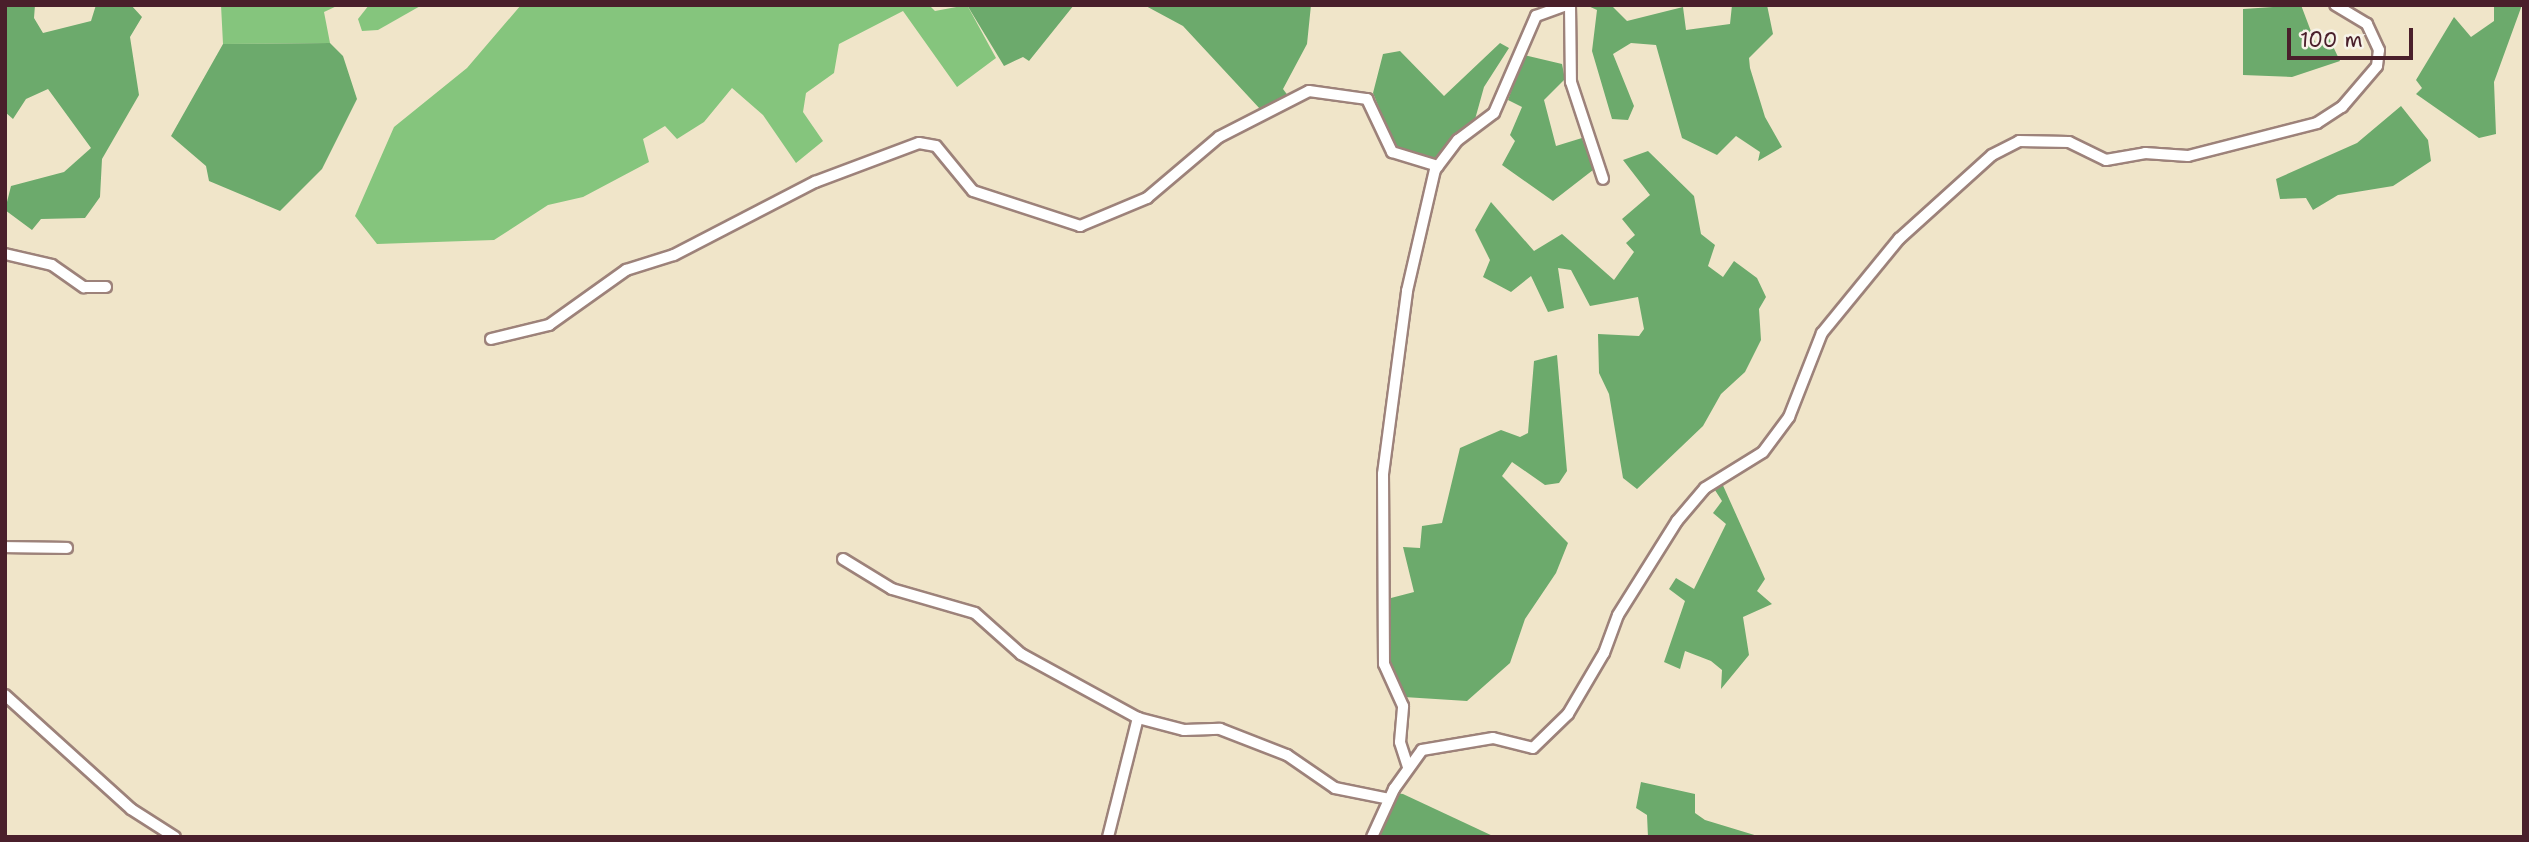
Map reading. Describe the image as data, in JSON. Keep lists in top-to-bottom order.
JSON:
{
  "scale_bar": "100 m"
}
